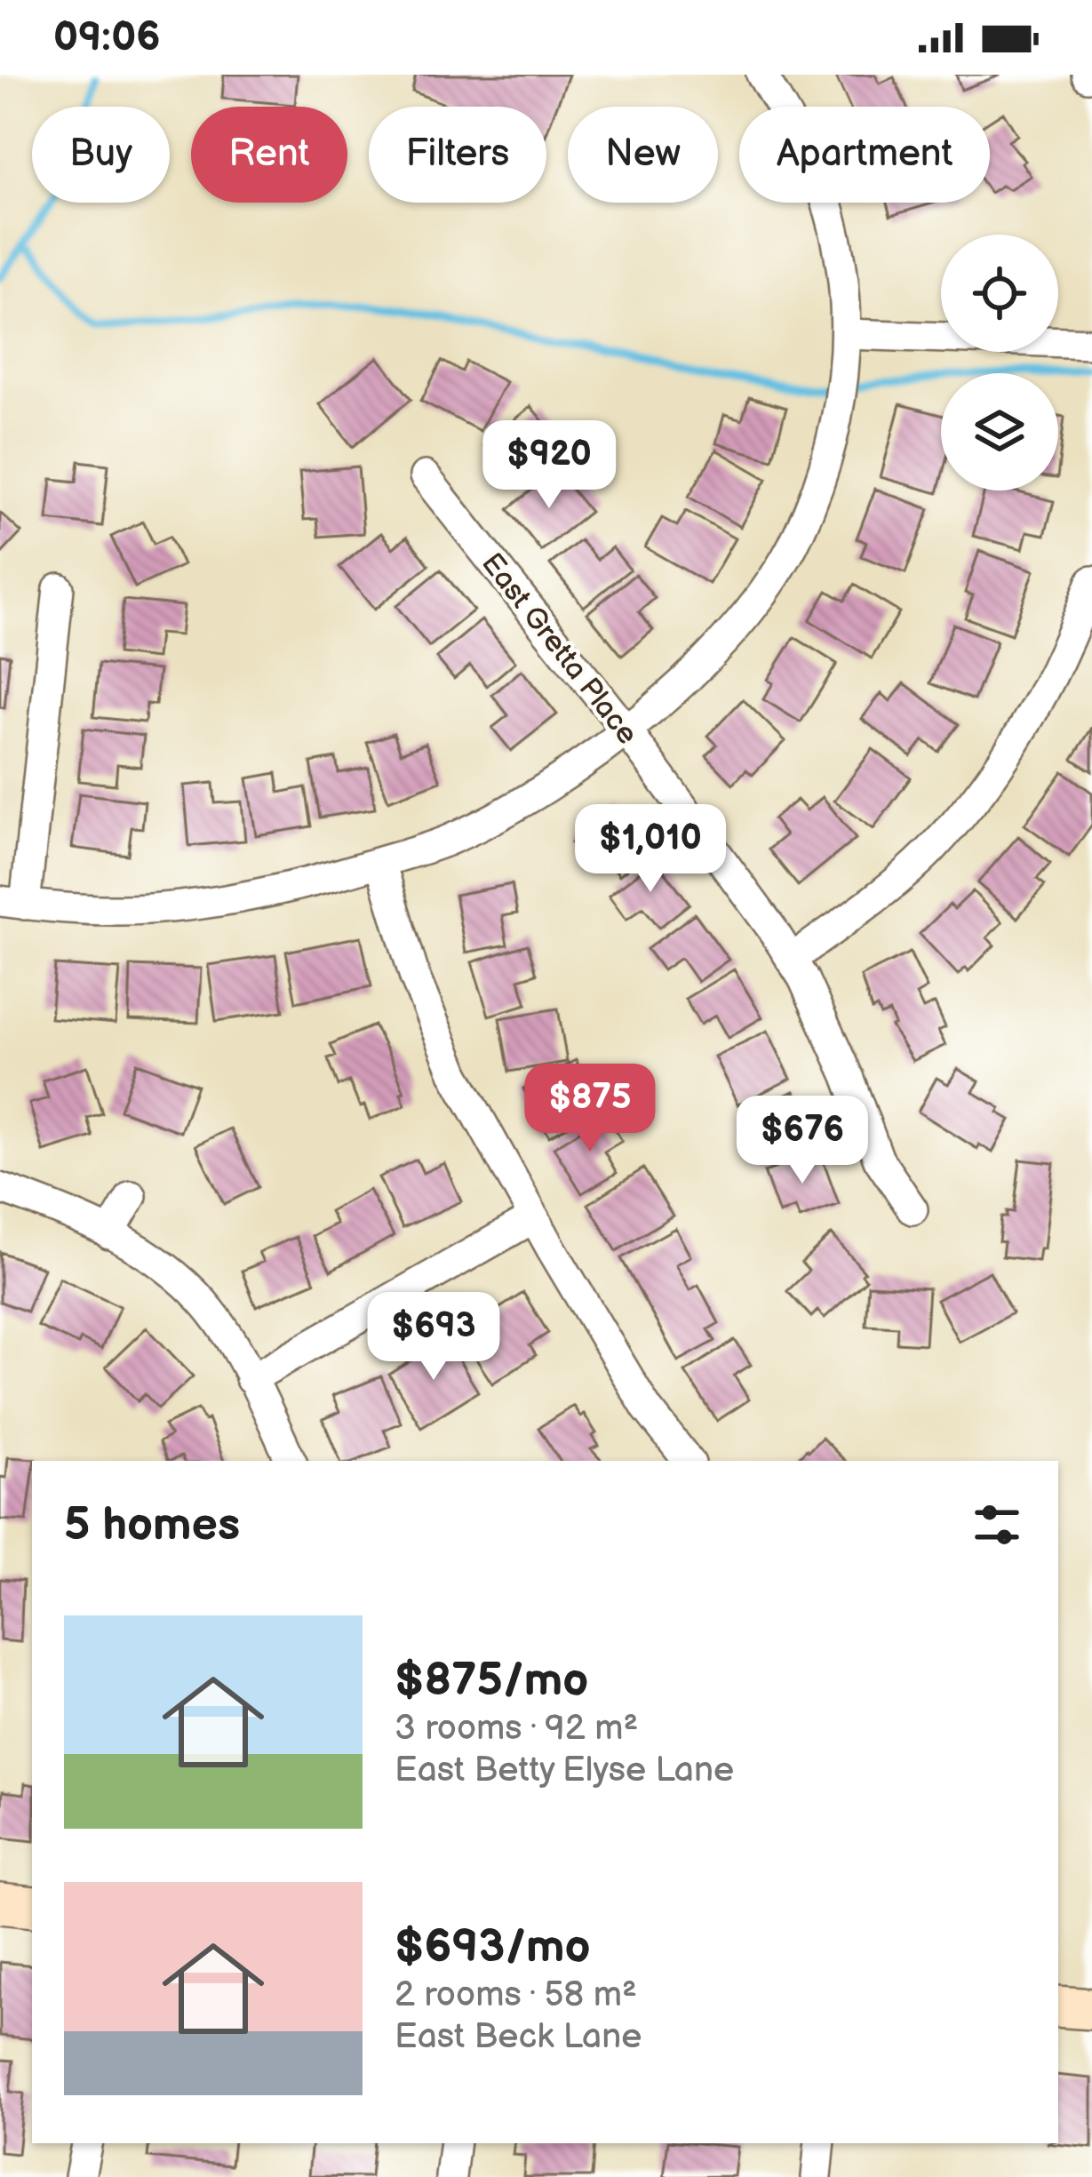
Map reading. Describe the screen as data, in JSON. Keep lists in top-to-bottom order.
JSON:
{
  "streets": {
    "street": ["East Gretta Place"]
  },
  "page": {
    "status": "09:06",
    "chip": [
      "Buy",
      "Rent",
      "Filters",
      "New",
      "Apartment"
    ],
    "price": [
      "$920",
      "$1,010",
      "$875",
      "$676",
      "$693"
    ],
    "heading": "5 homes",
    "list": [
      {
        "name": "$875/mo",
        "note": "3 rooms · 92 m² · East Betty Elyse Lane"
      },
      {
        "name": "$693/mo",
        "note": "2 rooms · 58 m² · East Beck Lane"
      }
    ]
  }
}
